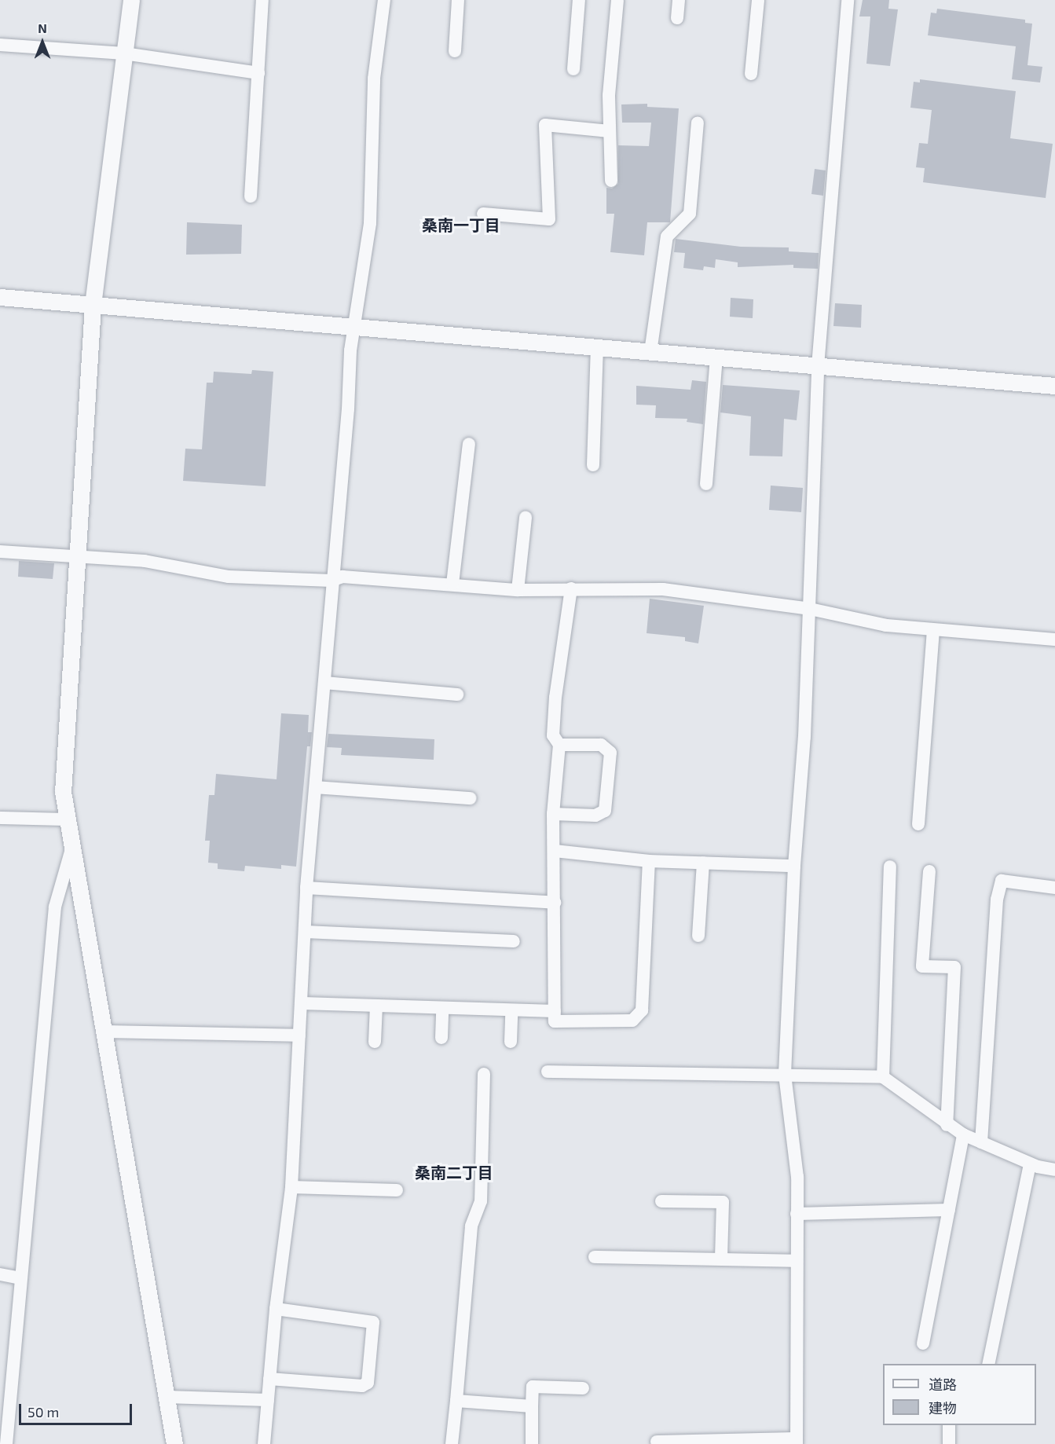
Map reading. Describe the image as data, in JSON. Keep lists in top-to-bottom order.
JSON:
{
  "districts": ["桑南一丁目", "桑南二丁目"],
  "legend": ["道路", "建物"],
  "scale_bar": "50 m",
  "north": "top"
}
